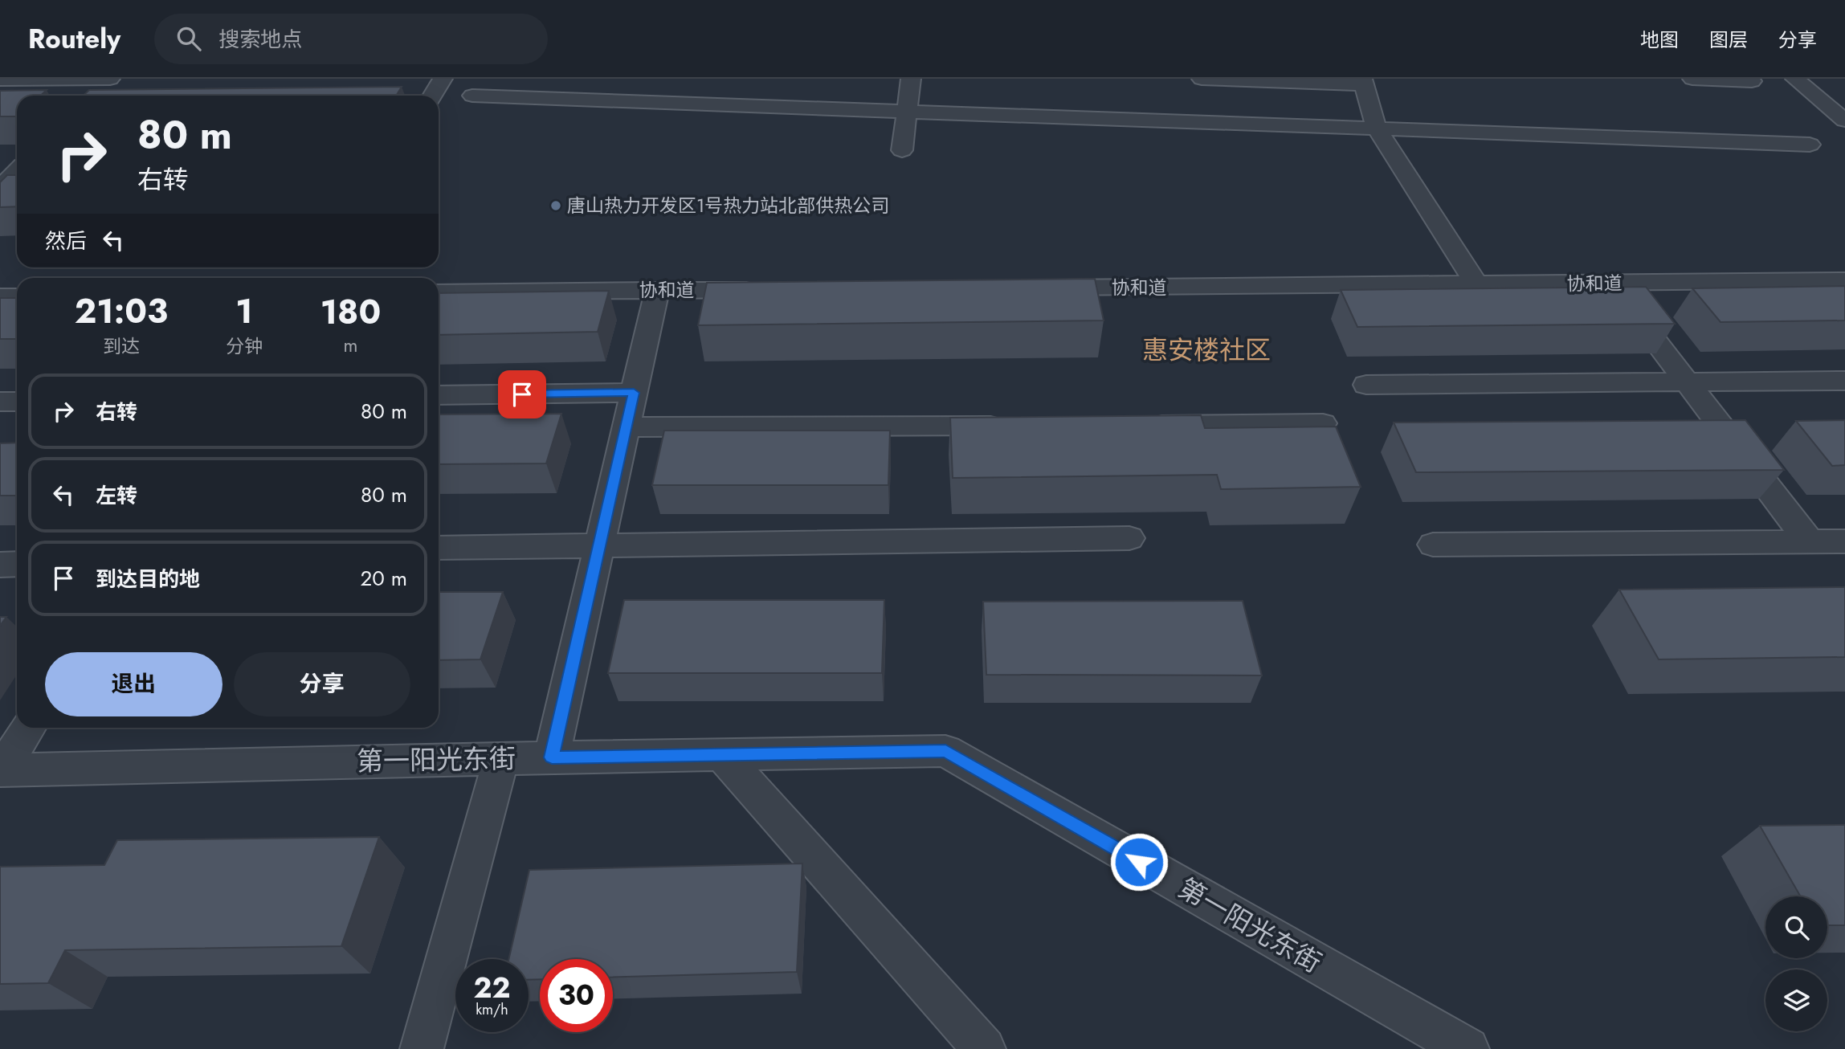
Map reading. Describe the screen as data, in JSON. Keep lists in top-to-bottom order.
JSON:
{
  "streets": {
    "street": ["协和道", "第一阳光东街"]
  },
  "districts": ["惠安楼社区"],
  "places": ["唐山热力开发区1号热力站北部供热公司"],
  "page": {
    "header": "Routely",
    "search": "搜索地点",
    "nav": ["地图", "图层", "分享"],
    "turn": ["80 m", "右转"],
    "then": "然后",
    "eta": [
      "21:03",
      "到达",
      "1",
      "分钟",
      "180",
      "m"
    ],
    "list": [
      {
        "name": "右转",
        "value": "80 m"
      },
      {
        "name": "左转",
        "value": "80 m"
      },
      {
        "name": "到达目的地",
        "value": "20 m"
      }
    ],
    "buttons": ["退出", "分享"],
    "speed": "22 km/h",
    "limit": "30"
  }
}
